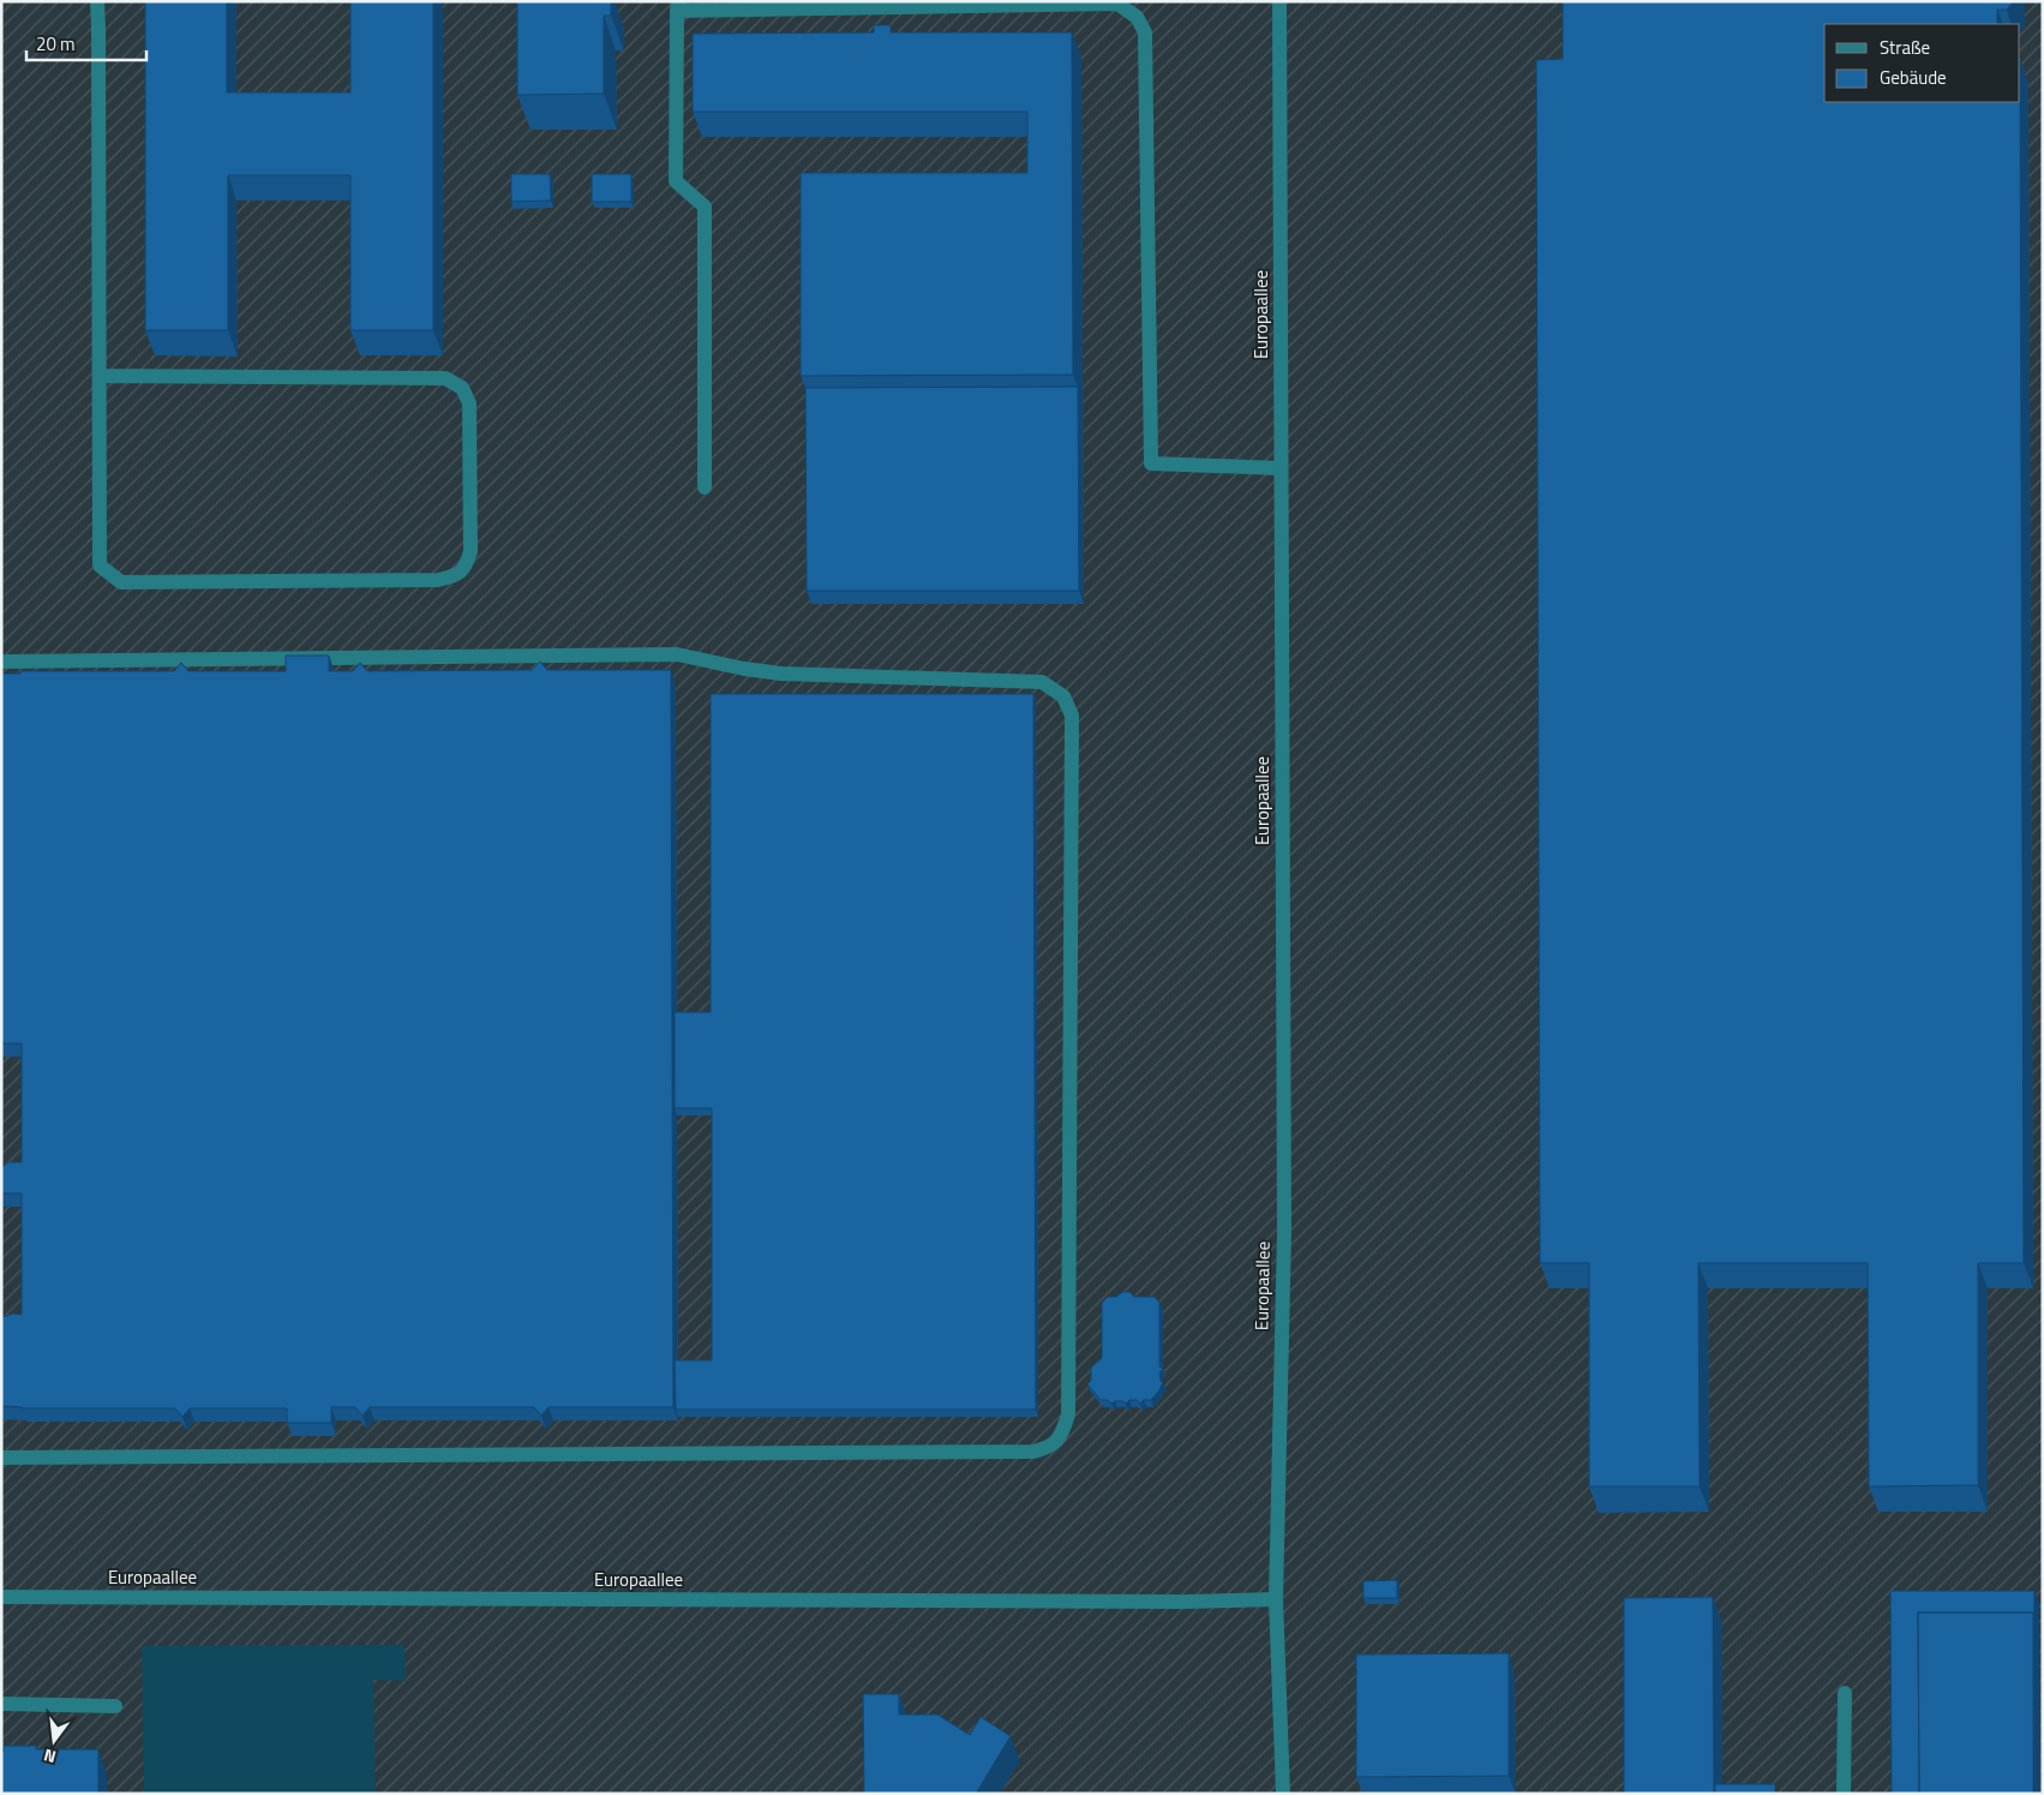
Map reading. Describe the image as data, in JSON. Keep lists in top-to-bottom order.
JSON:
{
  "streets": {
    "street": ["Europaallee"]
  },
  "legend": ["Straße", "Gebäude"],
  "scale_bar": "20 m",
  "north": "bottom"
}
